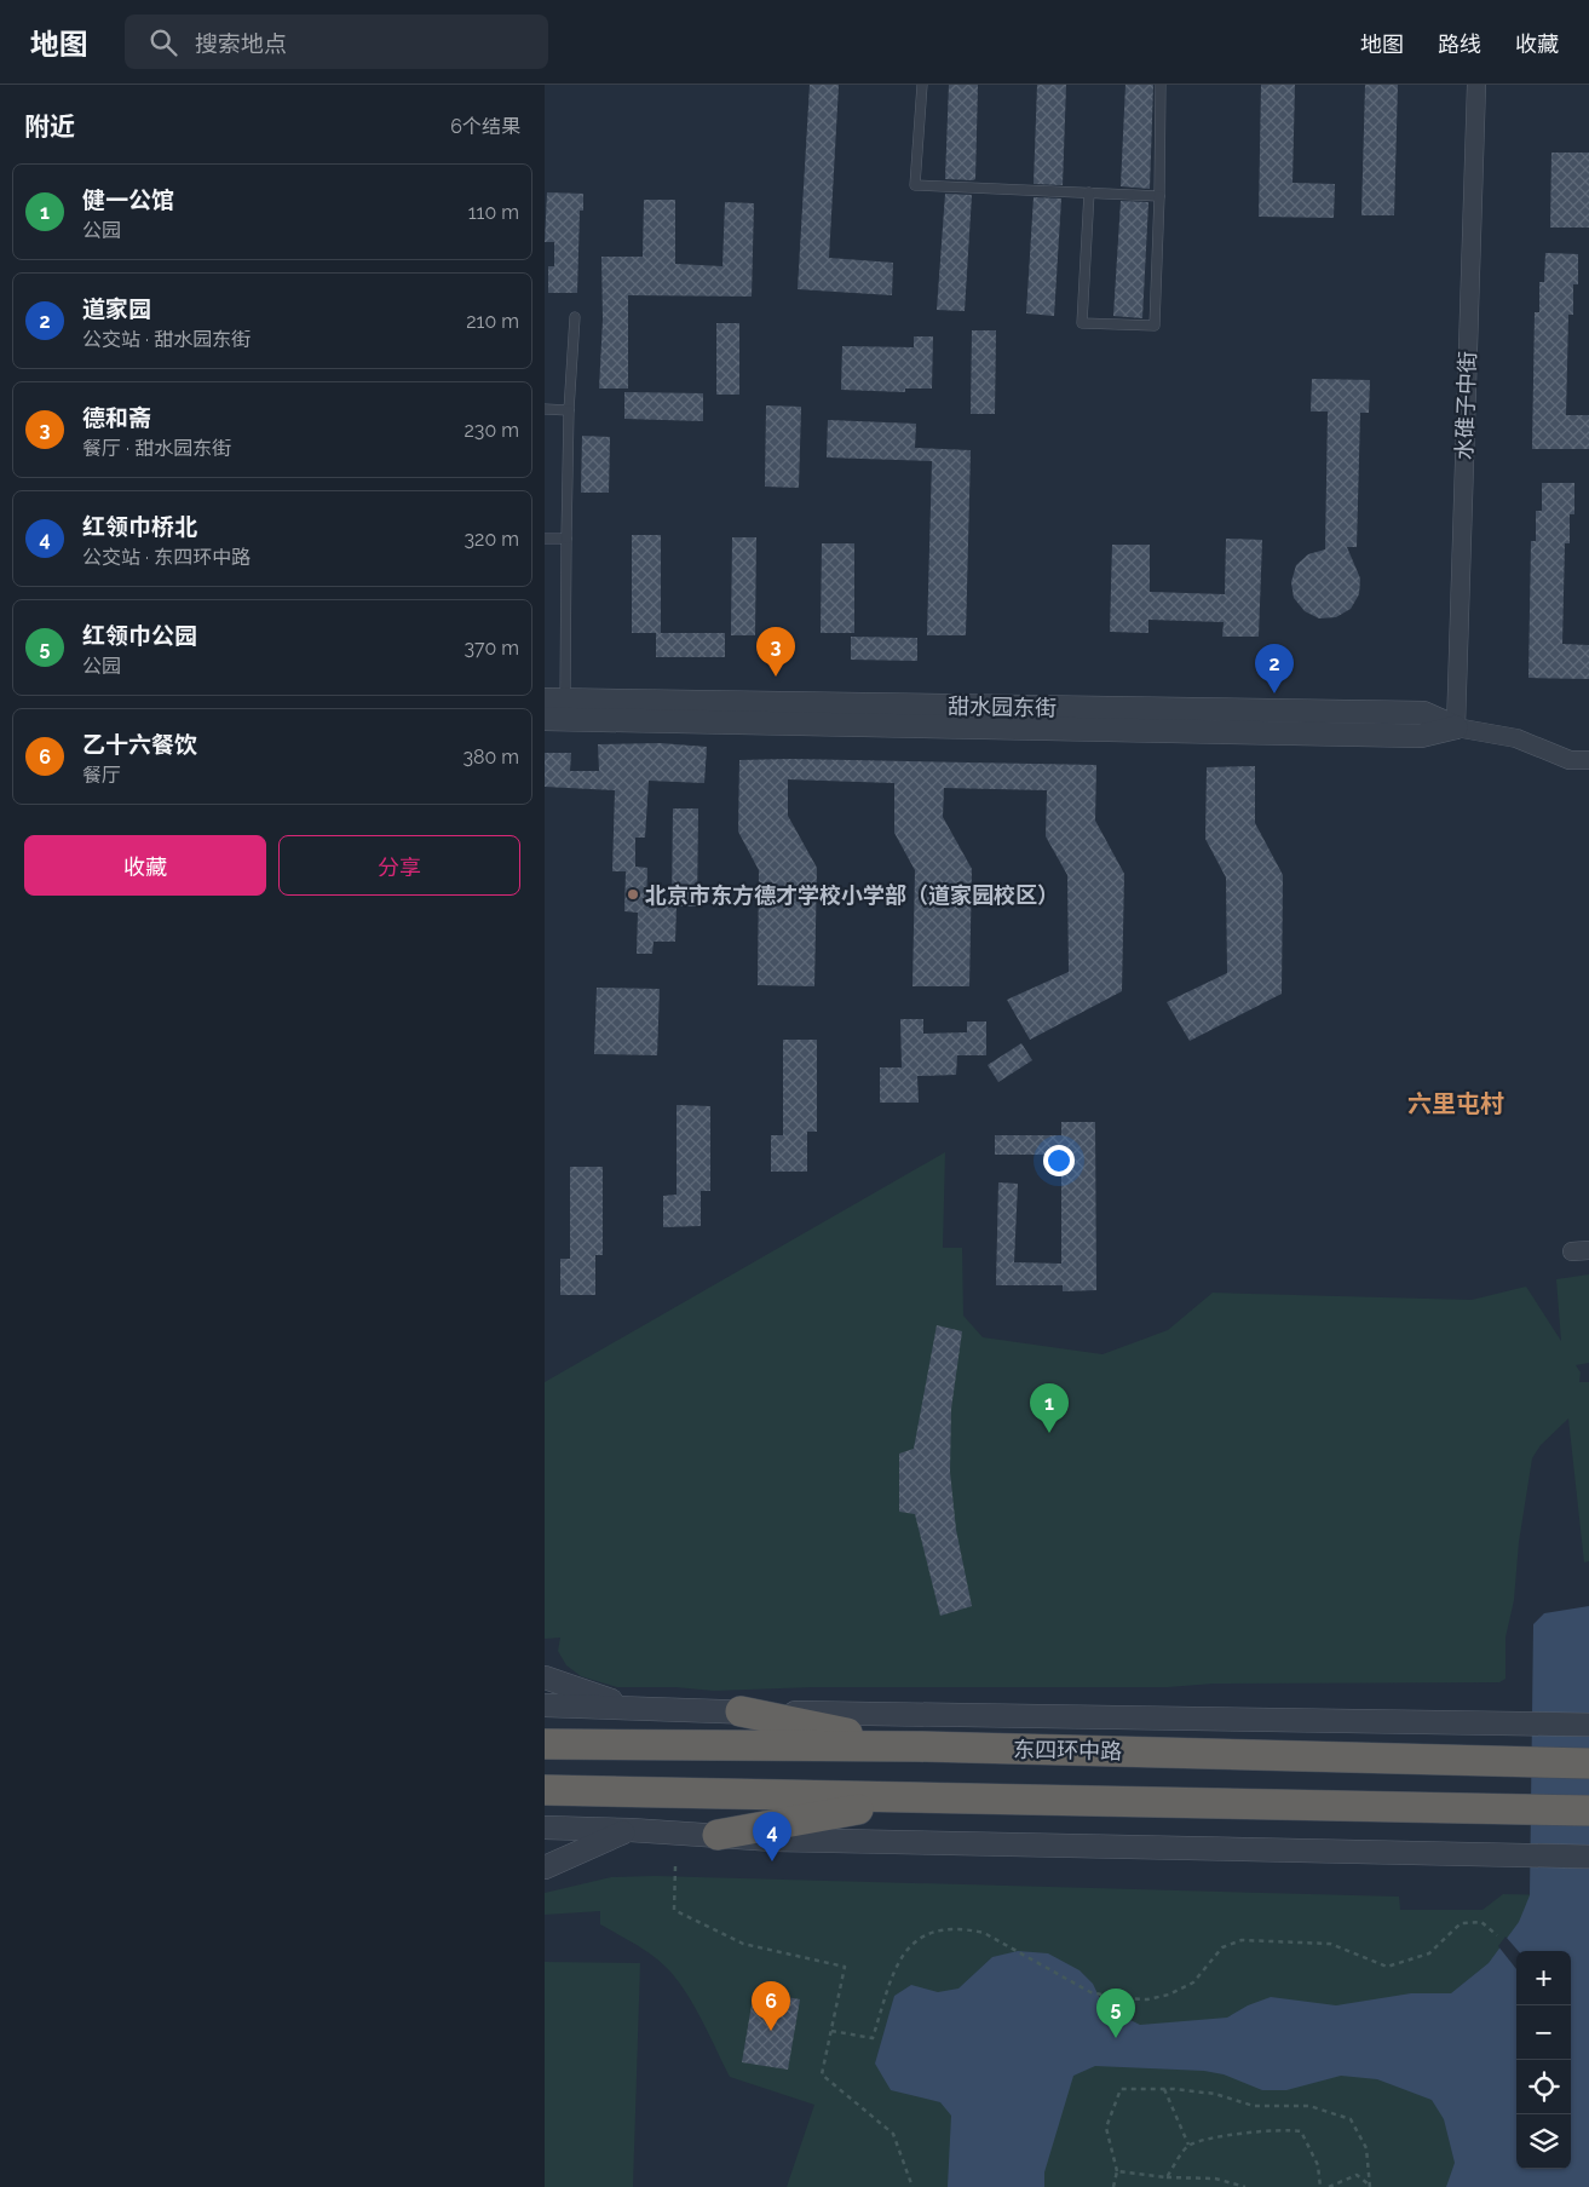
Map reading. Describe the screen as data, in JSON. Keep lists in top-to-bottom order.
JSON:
{
  "streets": {
    "highway": ["东四环中路"],
    "street": ["水碓子中街", "甜水园东街"]
  },
  "crossings": [
    ["水碓子中街", "甜水园东街"]
  ],
  "districts": ["六里屯村"],
  "places": ["北京市东方德才学校小学部（道家园校区）"],
  "page": {
    "header": "地图",
    "search": "搜索地点",
    "nav": ["地图", "路线", "收藏"],
    "heading": ["附近", "6个结果"],
    "list": [
      {
        "mark": "1",
        "name": "健一公馆",
        "note": "公园",
        "value": "110 m"
      },
      {
        "mark": "2",
        "name": "道家园",
        "note": "公交站 · 甜水园东街",
        "value": "210 m"
      },
      {
        "mark": "3",
        "name": "德和斋",
        "note": "餐厅 · 甜水园东街",
        "value": "230 m"
      },
      {
        "mark": "4",
        "name": "红领巾桥北",
        "note": "公交站 · 东四环中路",
        "value": "320 m"
      },
      {
        "mark": "5",
        "name": "红领巾公园",
        "note": "公园",
        "value": "370 m"
      },
      {
        "mark": "6",
        "name": "乙十六餐饮",
        "note": "餐厅",
        "value": "380 m"
      }
    ],
    "pins": [
      "3",
      "2",
      "1",
      "4",
      "6",
      "5"
    ],
    "buttons": ["收藏", "分享"],
    "map_buttons": ["+", "−"]
  }
}
